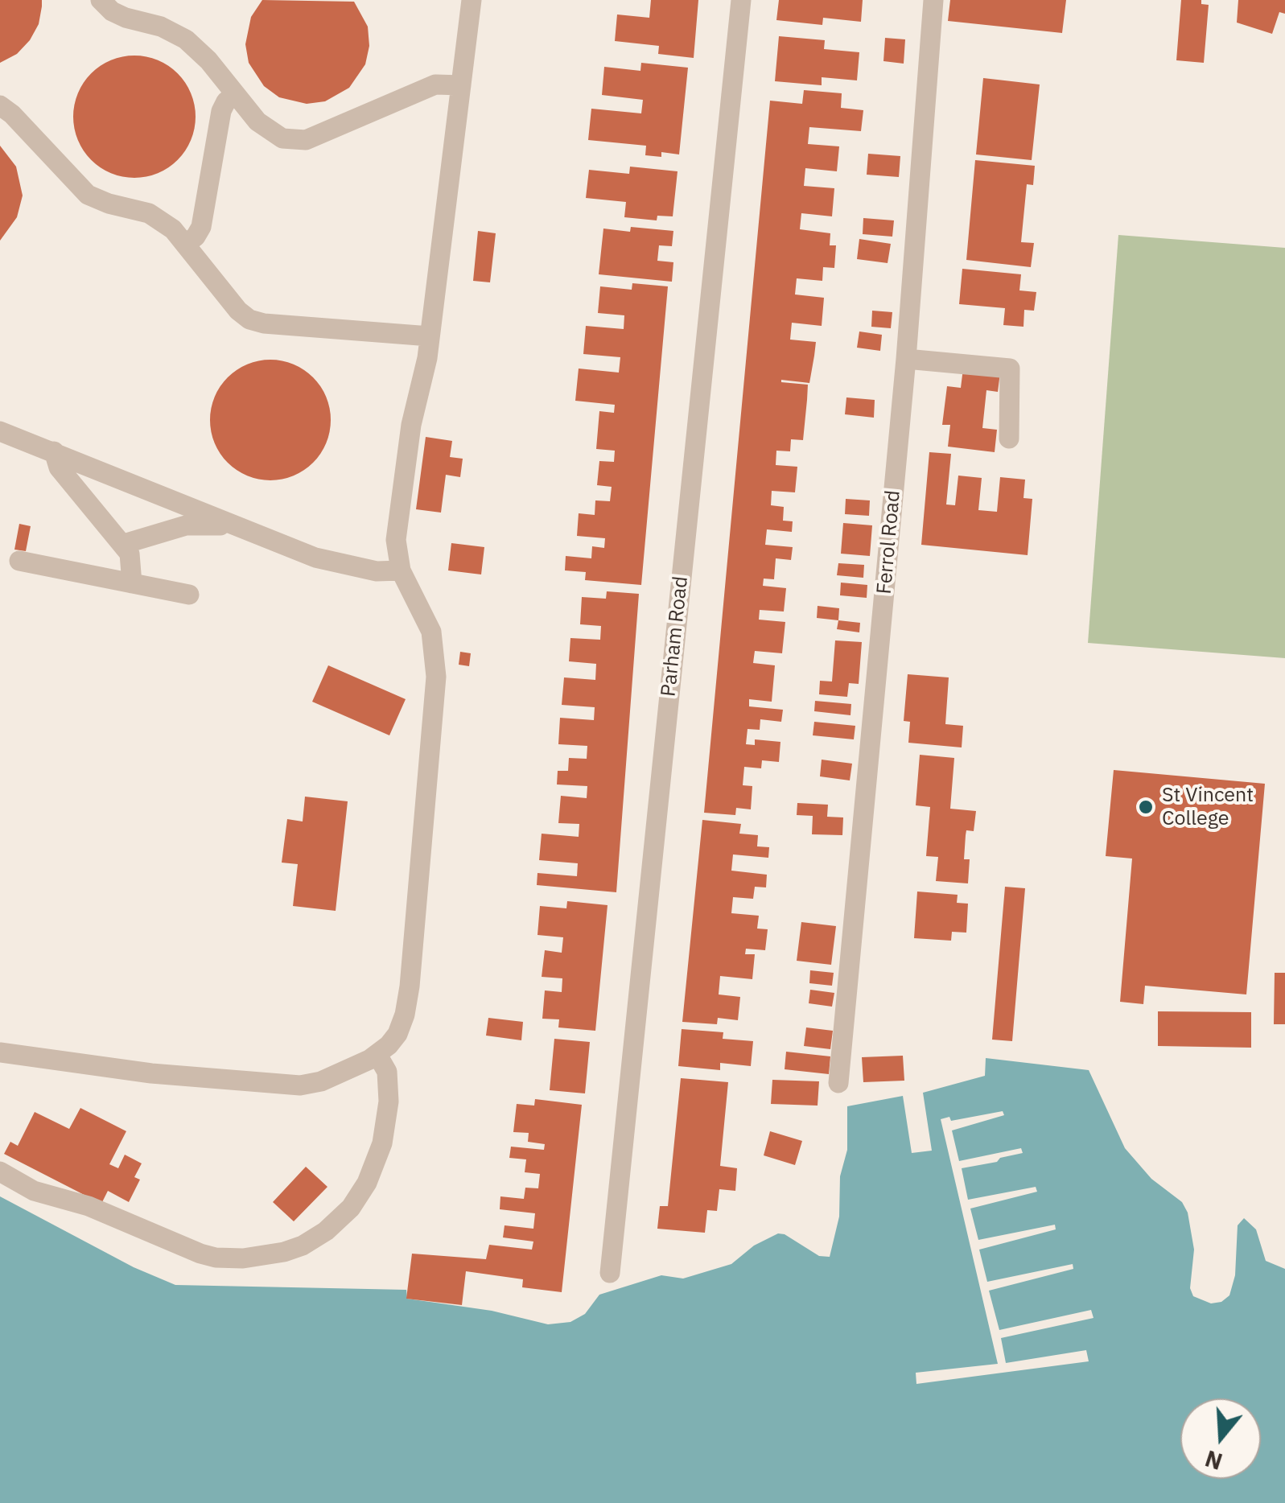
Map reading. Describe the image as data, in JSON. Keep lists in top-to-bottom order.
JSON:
{
  "streets": {
    "street": ["Ferrol Road", "Parham Road"]
  },
  "places": ["St Vincent College"],
  "north": "bottom"
}
